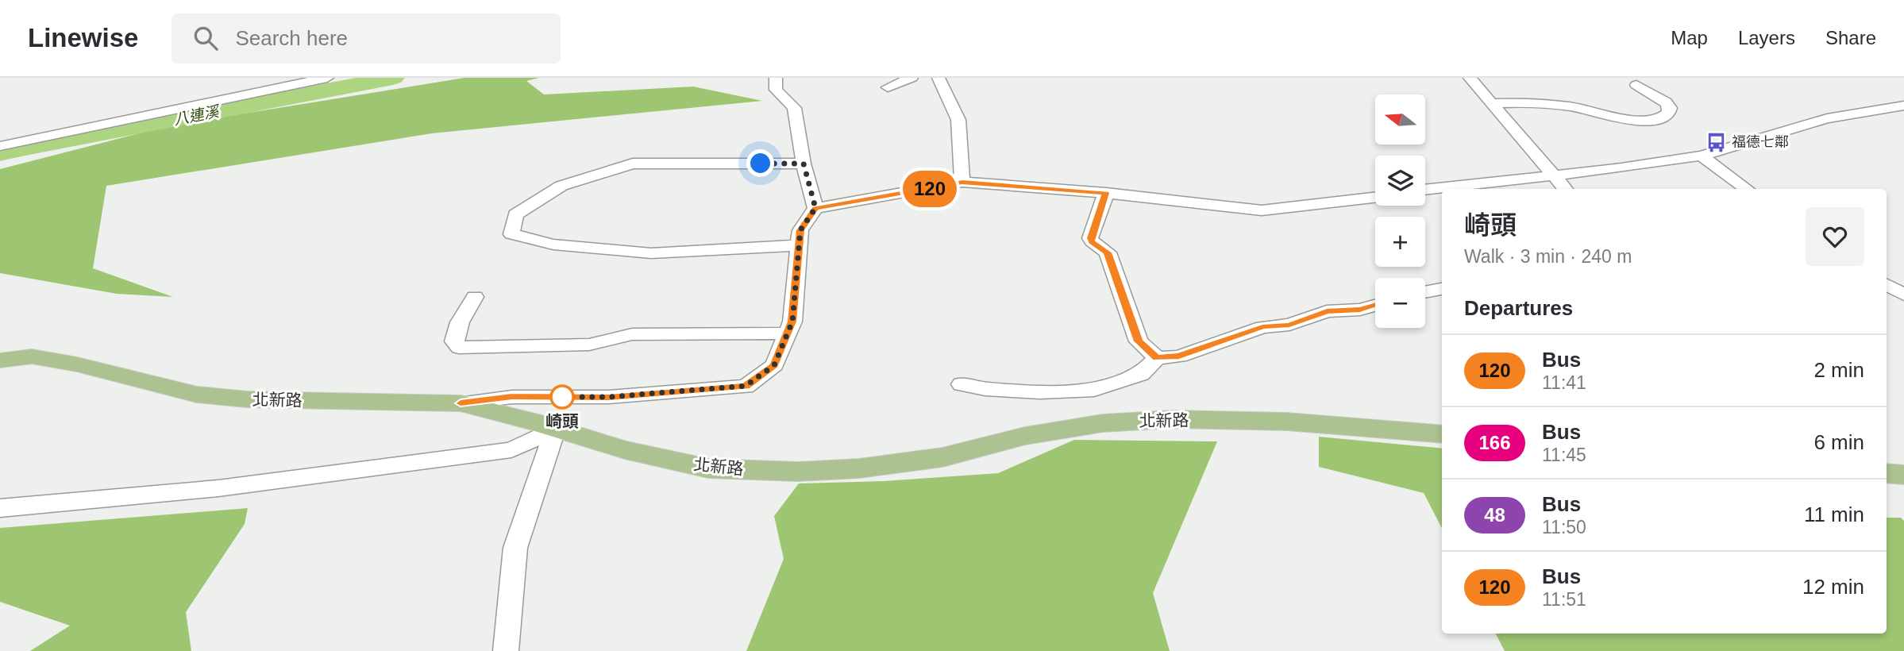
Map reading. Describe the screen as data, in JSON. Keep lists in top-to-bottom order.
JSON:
{
  "streets": {
    "main road": ["北新路"]
  },
  "water": ["八連溪"],
  "places": {
    "bus stop": ["福德七鄰"],
    "other": ["崎頭"]
  },
  "lines": ["bus line 120"],
  "north": "left",
  "page": {
    "header": "Linewise",
    "search": "Search here",
    "nav": ["Map", "Layers", "Share"],
    "on_map": "120",
    "map_buttons": ["+", "−"],
    "heading": [
      ["崎頭", "Walk · 3 min · 240 m"],
      "Departures"
    ],
    "list": [
      {
        "mark": "120",
        "name": "Bus",
        "note": "11:41",
        "value": "2 min"
      },
      {
        "mark": "166",
        "name": "Bus",
        "note": "11:45",
        "value": "6 min"
      },
      {
        "mark": "48",
        "name": "Bus",
        "note": "11:50",
        "value": "11 min"
      },
      {
        "mark": "120",
        "name": "Bus",
        "note": "11:51",
        "value": "12 min"
      }
    ]
  }
}
